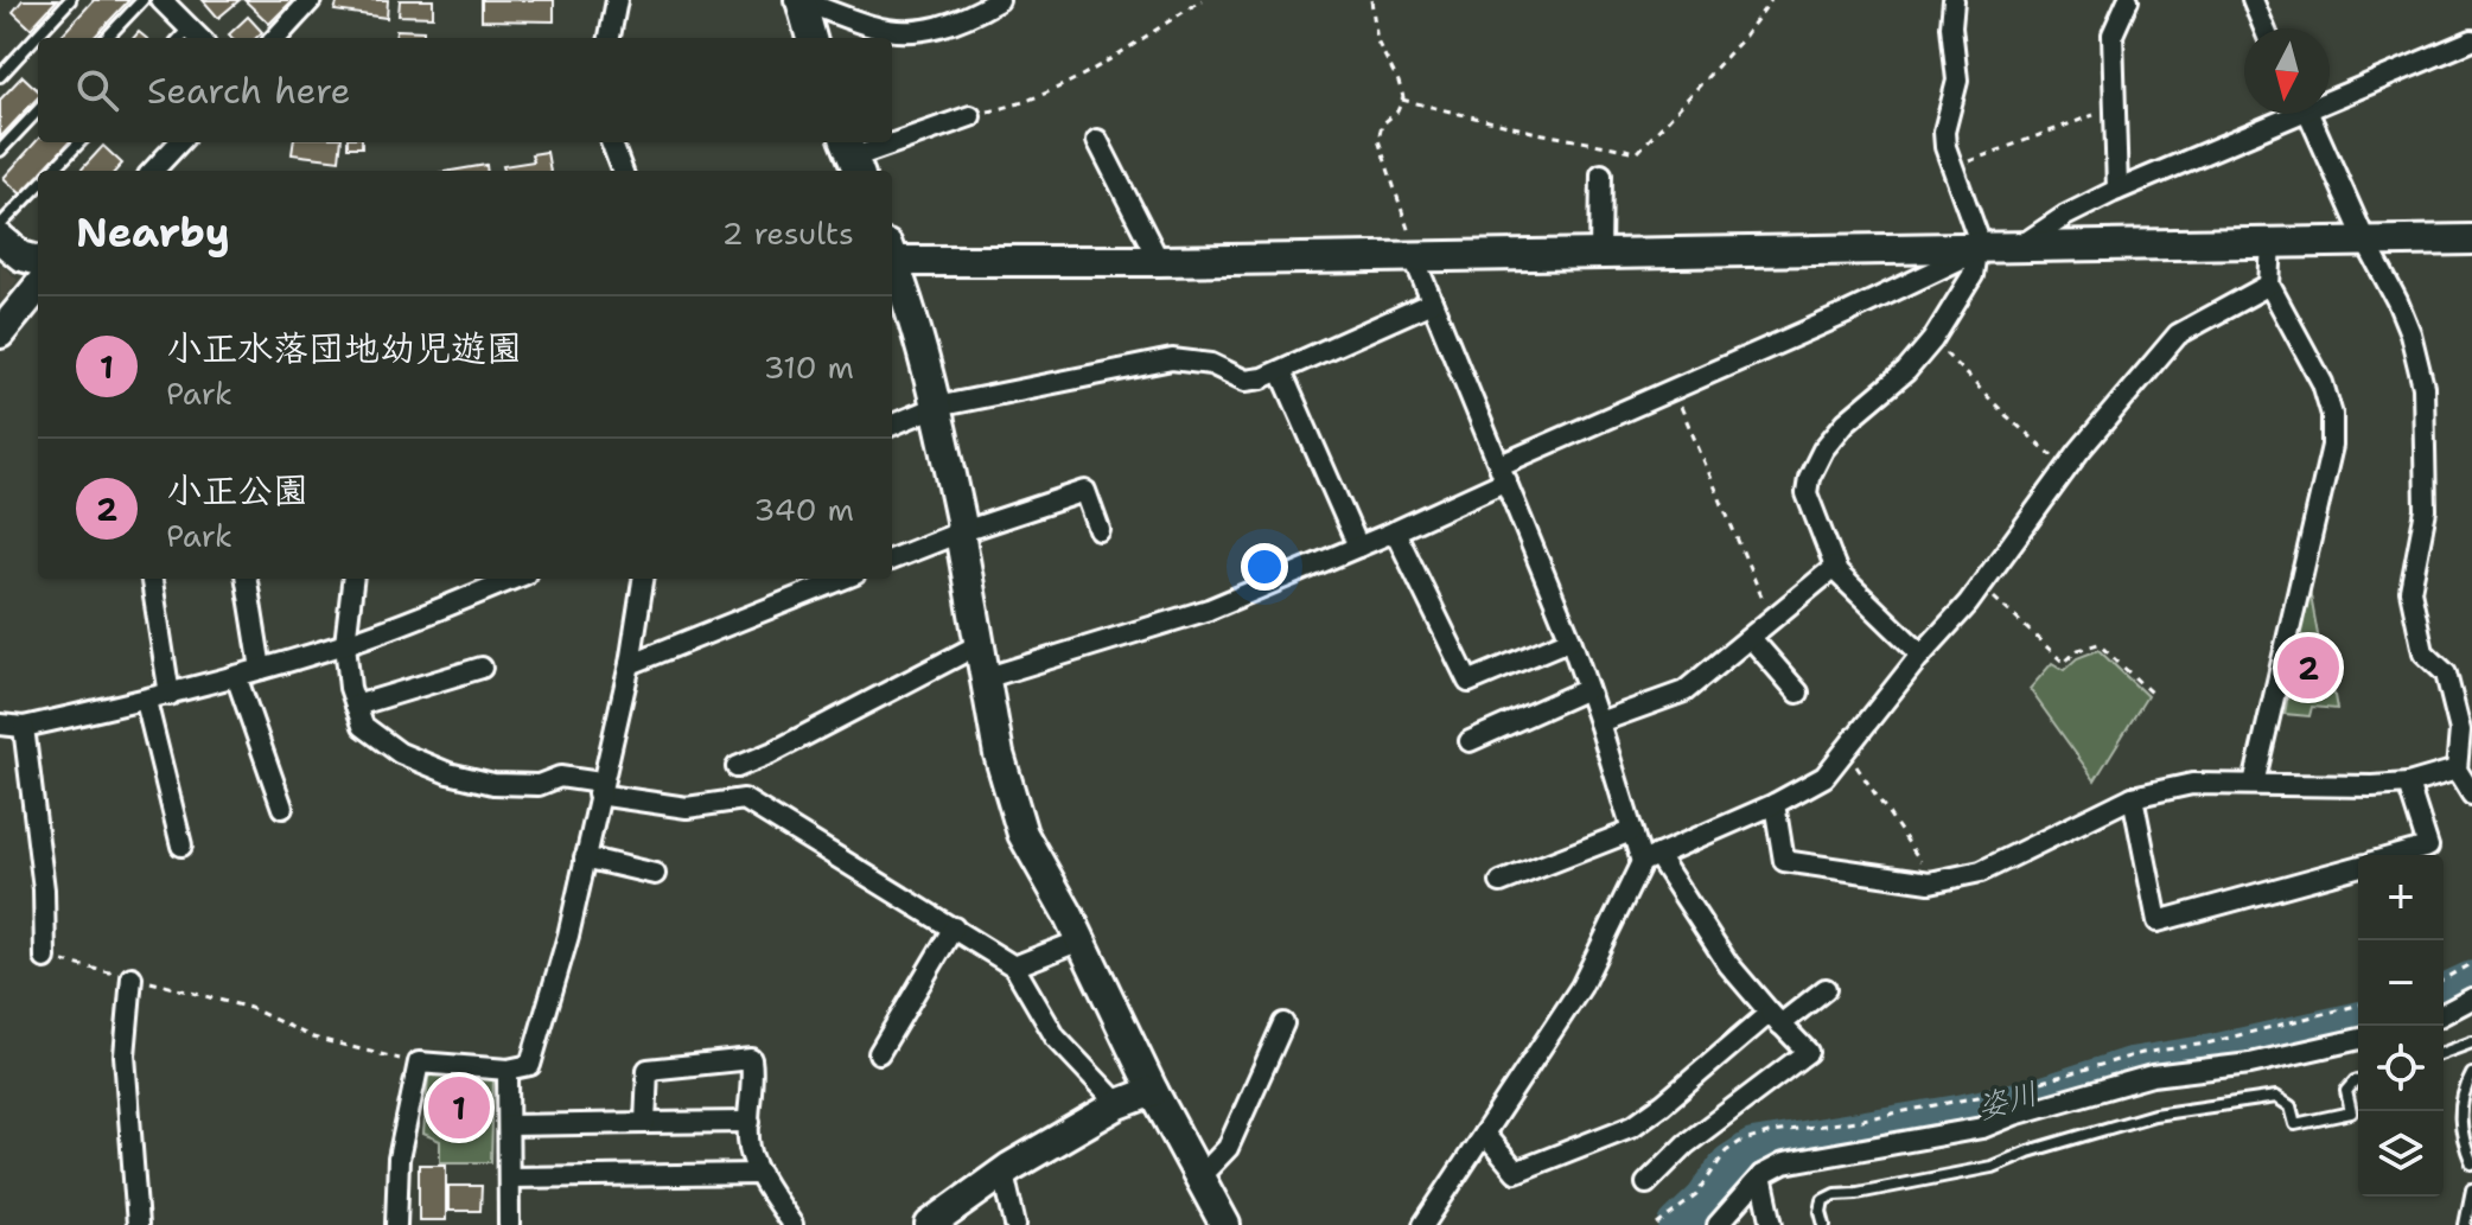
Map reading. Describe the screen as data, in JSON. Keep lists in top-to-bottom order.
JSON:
{
  "water": ["姿川"],
  "north": "bottom",
  "page": {
    "search": "Search here",
    "heading": ["Nearby", "2 results"],
    "list": [
      {
        "mark": "1",
        "name": "小正水落団地幼児遊園",
        "note": "Park",
        "value": "310 m"
      },
      {
        "mark": "2",
        "name": "小正公園",
        "note": "Park",
        "value": "340 m"
      }
    ],
    "pins": ["2", "1"],
    "map_buttons": ["+", "−"]
  }
}
